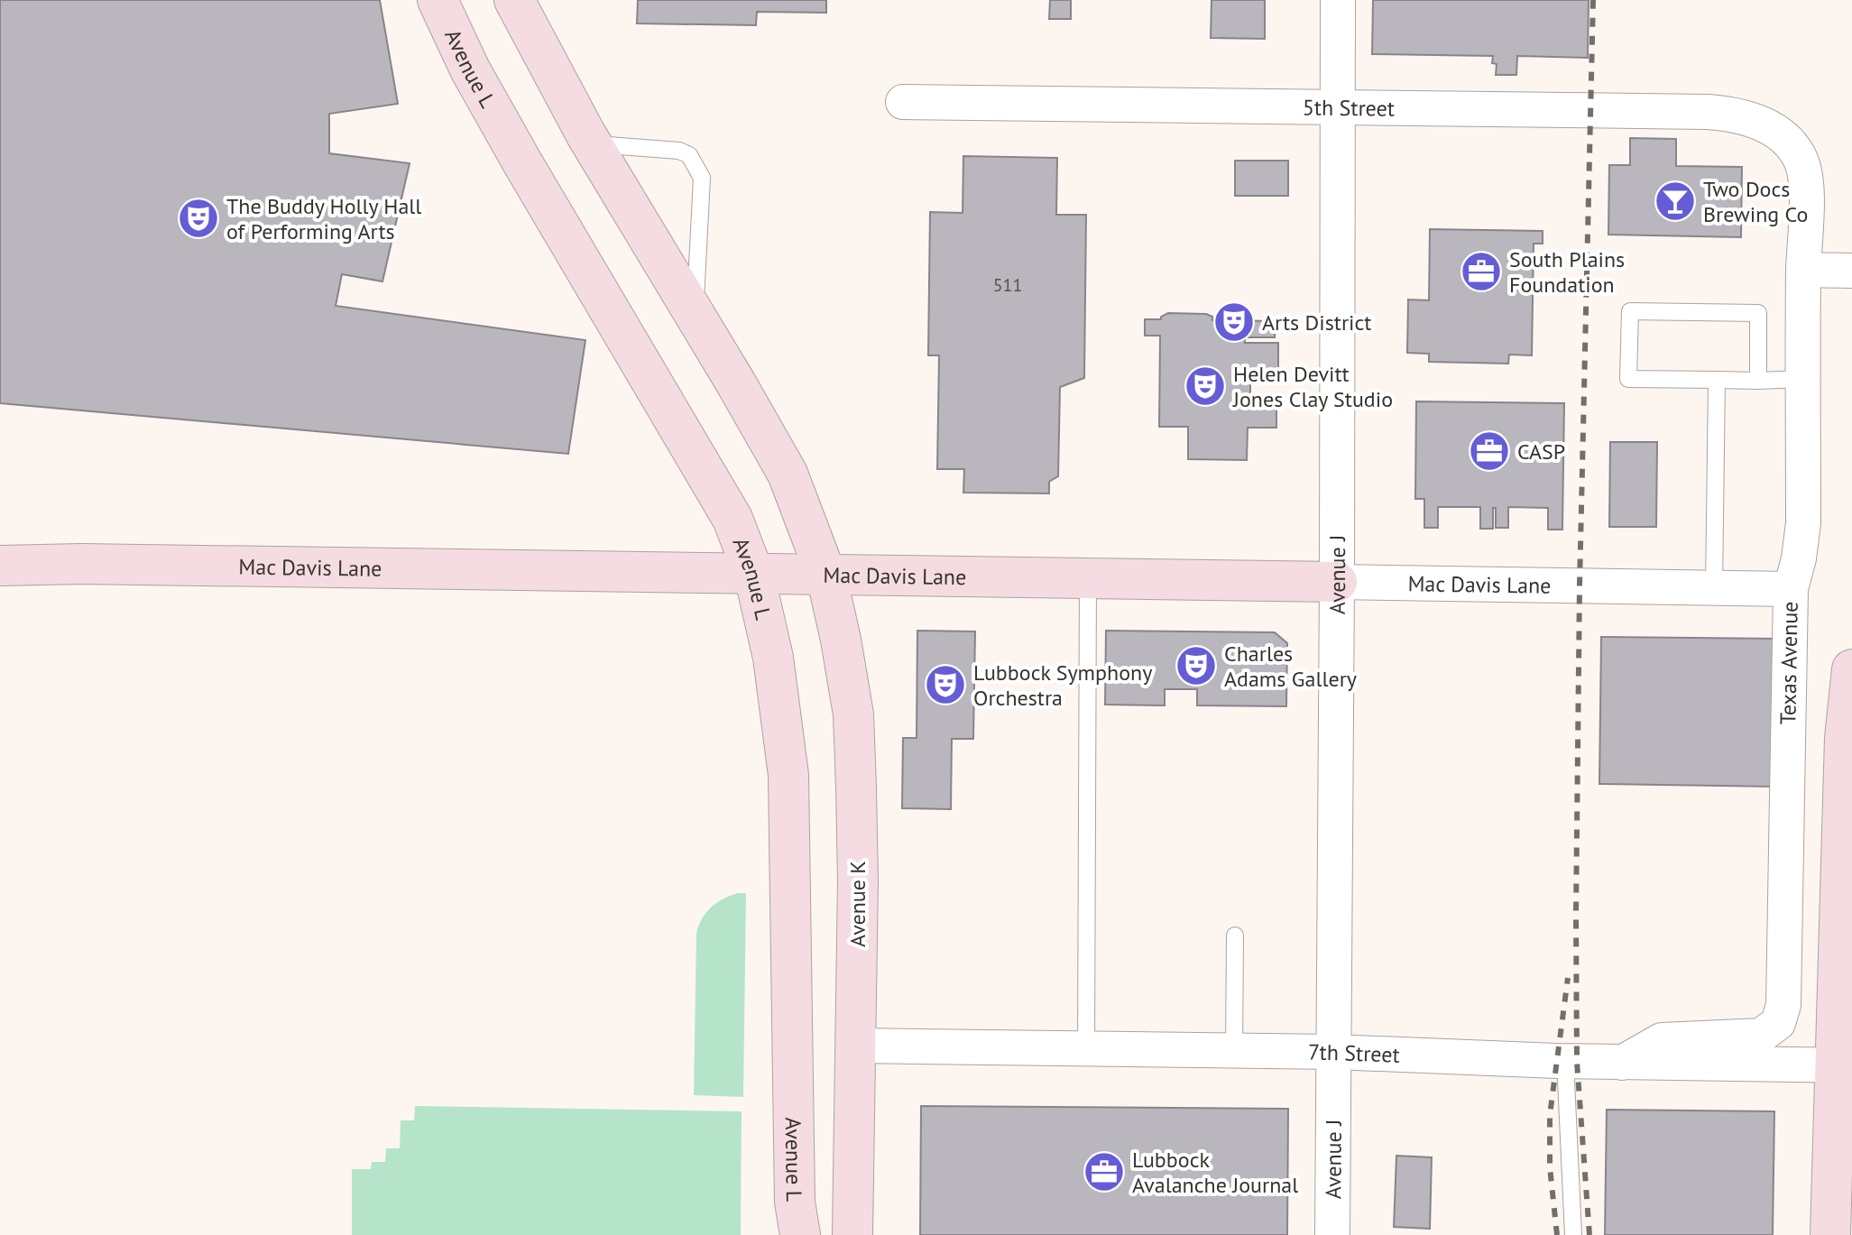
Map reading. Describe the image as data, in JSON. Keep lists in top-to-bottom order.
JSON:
{
  "streets": {
    "main road": ["Avenue L", "Mac Davis Lane", "Avenue K"],
    "street": [
      "5th Street",
      "Avenue J",
      "Texas Avenue",
      "7th Street"
    ]
  },
  "crossings": [
    ["Avenue L", "Mac Davis Lane"],
    ["5th Street", "Avenue J"],
    ["5th Street", "Texas Avenue"],
    ["Mac Davis Lane", "Avenue J"],
    ["Mac Davis Lane", "Texas Avenue"],
    ["Mac Davis Lane", "Avenue K"],
    ["Avenue J", "7th Street"],
    ["Texas Avenue", "7th Street"],
    ["Avenue K", "7th Street"]
  ],
  "places": {
    "bar": ["Two Docs Brewing Co"],
    "theatre": [
      "The Buddy Holly Hall of Performing Arts",
      "Arts District",
      "Helen Devitt Jones Clay Studio",
      "Charles Adams Gallery",
      "Lubbock Symphony Orchestra"
    ],
    "office": ["South Plains Foundation", "CASP", "Lubbock Avalanche Journal"]
  },
  "house_numbers": ["511"]
}
